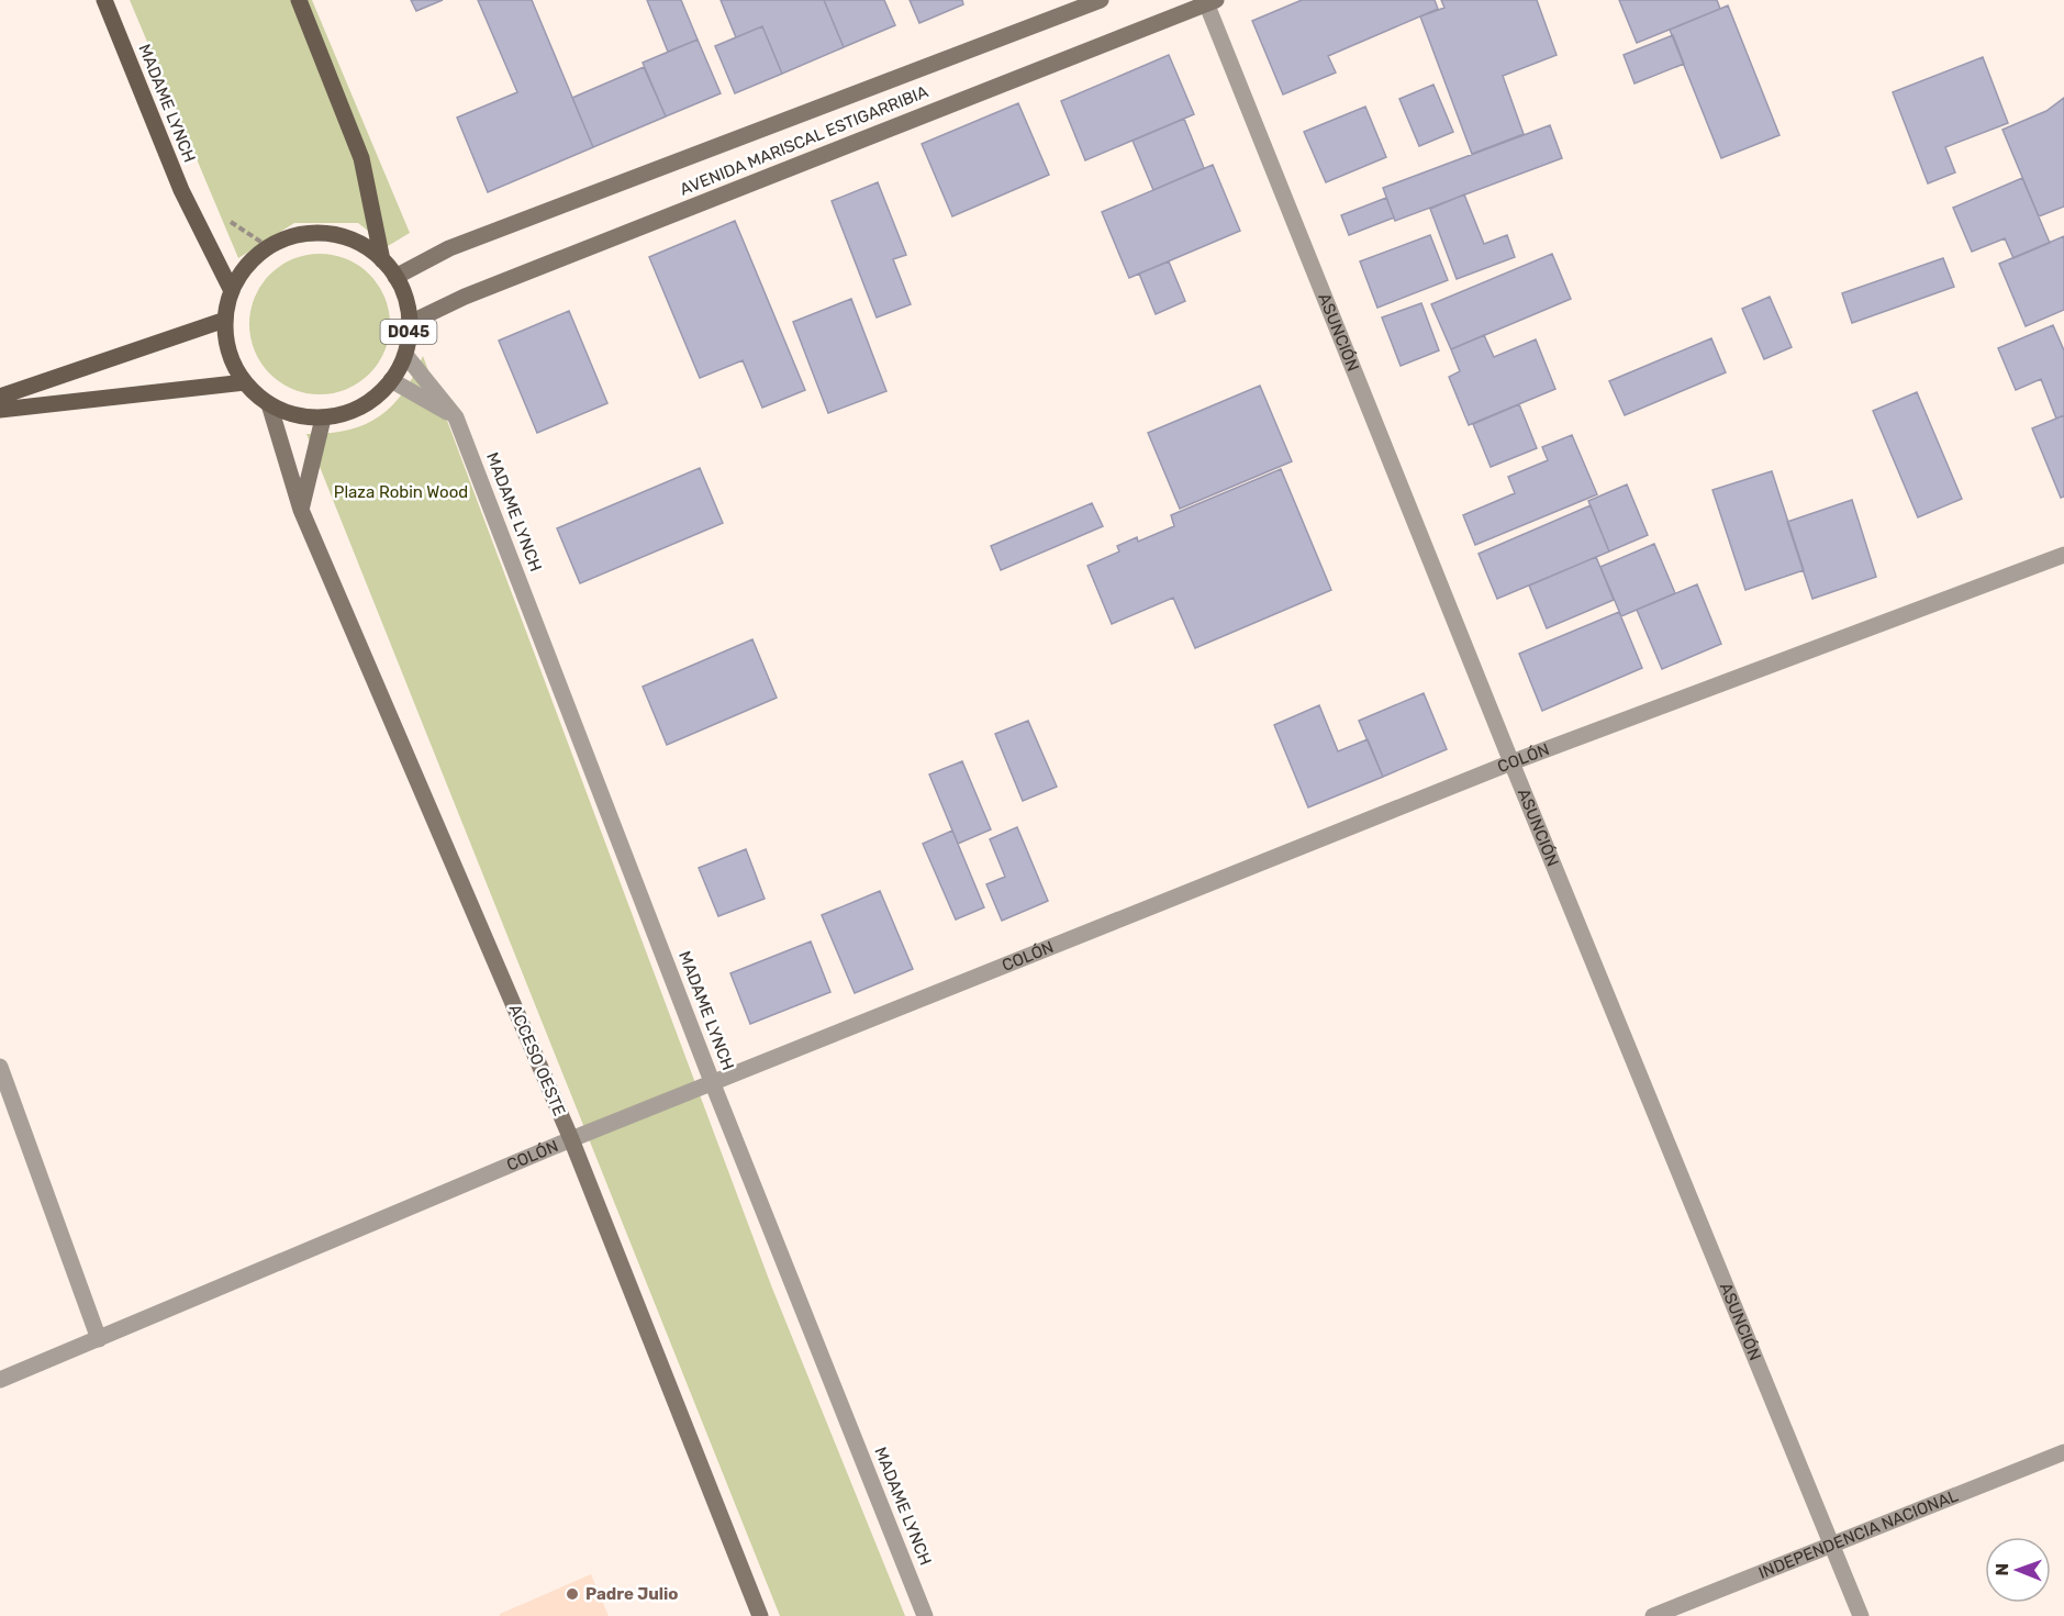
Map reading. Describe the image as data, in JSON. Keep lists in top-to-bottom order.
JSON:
{
  "streets": {
    "main road": [
      "MADAME LYNCH",
      "AVENIDA MARISCAL ESTIGARRIBIA",
      "D045",
      "ACCESO OESTE"
    ],
    "street": ["ASUNCIÓN", "COLÓN", "INDEPENDENCIA NACIONAL"]
  },
  "crossings": [
    ["MADAME LYNCH", "AVENIDA MARISCAL ESTIGARRIBIA"],
    ["MADAME LYNCH", "D045"],
    ["MADAME LYNCH", "COLÓN"],
    ["MADAME LYNCH", "ACCESO OESTE"],
    ["AVENIDA MARISCAL ESTIGARRIBIA", "D045"],
    ["AVENIDA MARISCAL ESTIGARRIBIA", "ASUNCIÓN"],
    ["AVENIDA MARISCAL ESTIGARRIBIA", "ACCESO OESTE"],
    ["D045", "ACCESO OESTE"],
    ["ASUNCIÓN", "COLÓN"],
    ["ASUNCIÓN", "INDEPENDENCIA NACIONAL"],
    ["COLÓN", "ACCESO OESTE"]
  ],
  "parks": ["Plaza Robin Wood"],
  "places": ["Padre Julio"],
  "north": "left"
}
